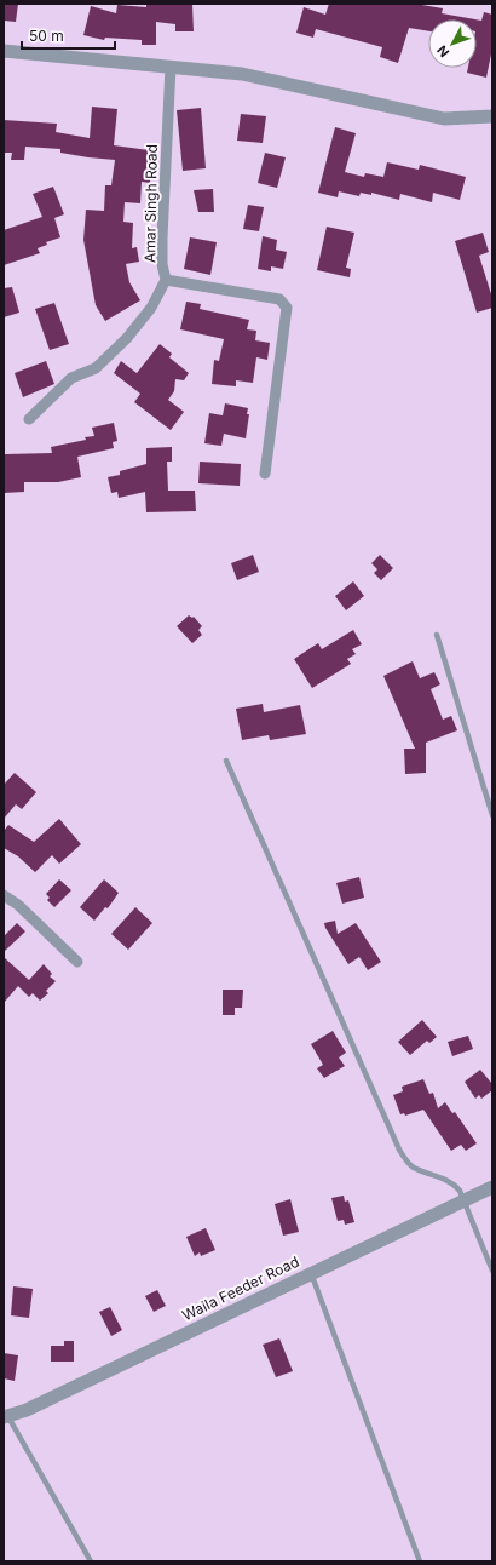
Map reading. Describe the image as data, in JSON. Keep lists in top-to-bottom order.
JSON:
{
  "streets": {
    "street": ["Amar Singh Road", "Waila Feeder Road"]
  },
  "scale_bar": "50 m",
  "north": "bottom left"
}
